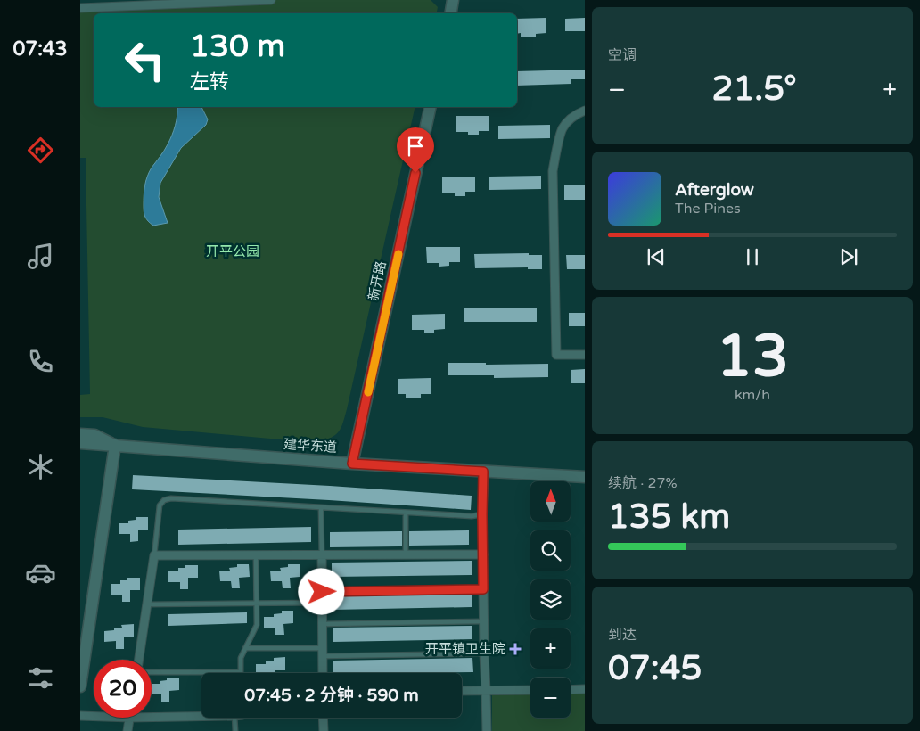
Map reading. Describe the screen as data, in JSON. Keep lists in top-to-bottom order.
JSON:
{
  "streets": {
    "main road": ["新开路", "建华东道"]
  },
  "crossings": [
    ["新开路", "建华东道"]
  ],
  "parks": ["开平公园"],
  "places": {
    "health": ["开平镇卫生院"]
  },
  "north": "top",
  "page": {
    "tabs": "07:43",
    "tile": [
      "空调",
      ["13", "km/h"],
      ["续航 · 27%", "135 km"],
      ["到达", "07:45"]
    ],
    "turn": ["130 m", "左转"],
    "heat": ["−", "21.5°", "+"],
    "song": ["Afterglow", "The Pines"],
    "map_buttons": ["+", "−"],
    "limit": "20",
    "trip": "07:45 · 2 分钟 · 590 m"
  }
}
